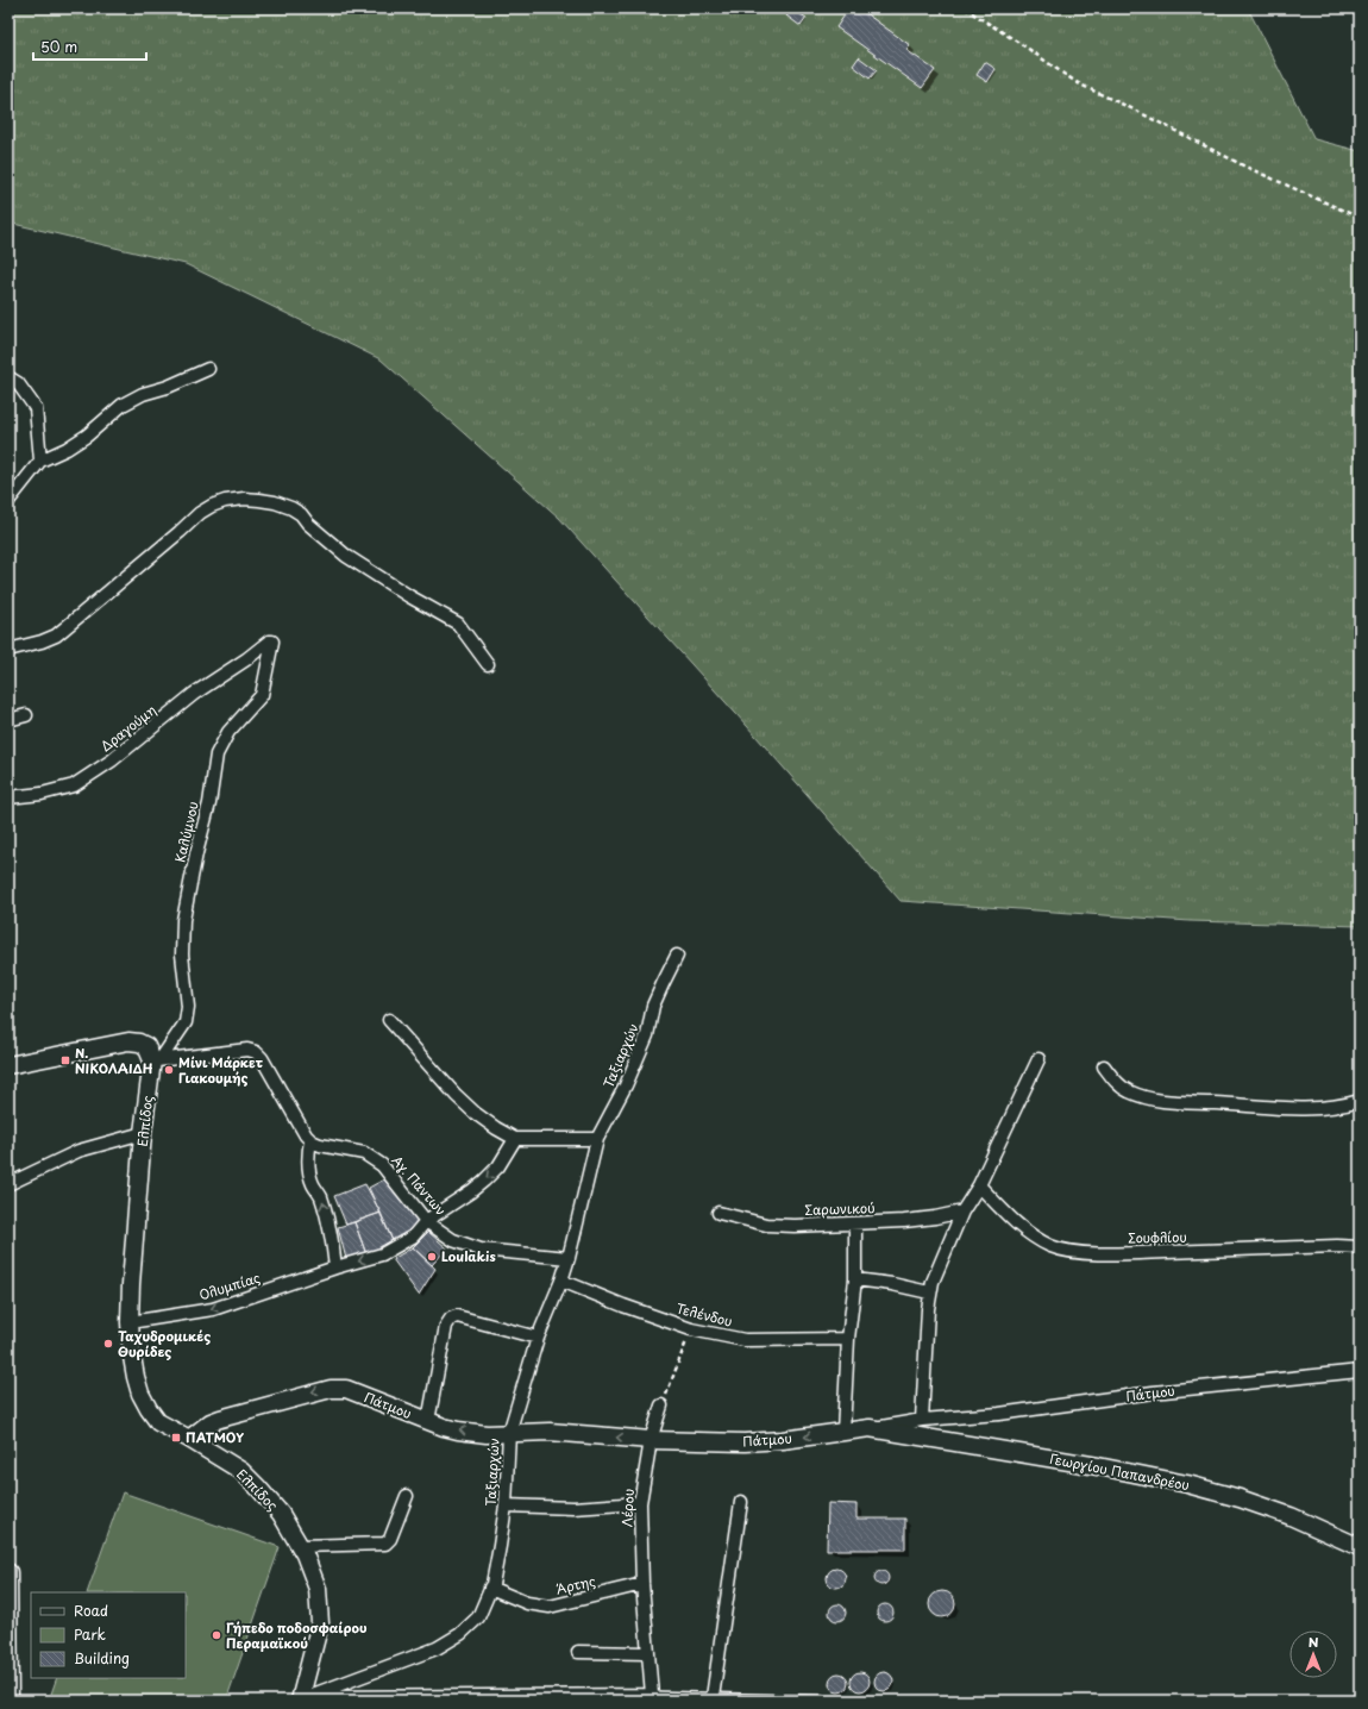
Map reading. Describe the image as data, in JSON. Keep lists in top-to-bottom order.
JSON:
{
  "streets": {
    "street": [
      "Δραγούμη",
      "Καλύμνου",
      "Ταξιαρχών",
      "Ελπίδος",
      "Αγ. Πάντων",
      "Σαρωνικού",
      "Σουφλίου",
      "Ολυμπίας",
      "Τελένδου",
      "Πάτμου",
      "Γεωργίου Παπανδρέου",
      "Λέρου",
      "Άρτης"
    ]
  },
  "crossings": [
    ["Δραγούμη", "Καλύμνου"],
    ["Καλύμνου", "Ελπίδος"],
    ["Ταξιαρχών", "Ελπίδος"],
    ["Ταξιαρχών", "Αγ. Πάντων"],
    ["Ταξιαρχών", "Τελένδου"],
    ["Ταξιαρχών", "Πάτμου"],
    ["Ταξιαρχών", "Άρτης"],
    ["Ελπίδος", "Ολυμπίας"],
    ["Ελπίδος", "Πάτμου"],
    ["Αγ. Πάντων", "Ολυμπίας"],
    ["Πάτμου", "Γεωργίου Παπανδρέου"],
    ["Πάτμου", "Λέρου"],
    ["Λέρου", "Άρτης"]
  ],
  "one_way": ["Ολυμπίας", "Πάτμου"],
  "places": {
    "transit": ["Ν. ΝΙΚΟΛΑΙΔΗ", "ΠΑΤΜΟΥ"],
    "other": [
      "Μίνι Μάρκετ Γιακουμής",
      "Loulakis",
      "Ταχυδρομικές Θυρίδες",
      "Γήπεδο ποδοσφαίρου Περαμαϊκού"
    ]
  },
  "legend": ["Road", "Park", "Building"],
  "scale_bar": "50 m",
  "north": "top"
}
